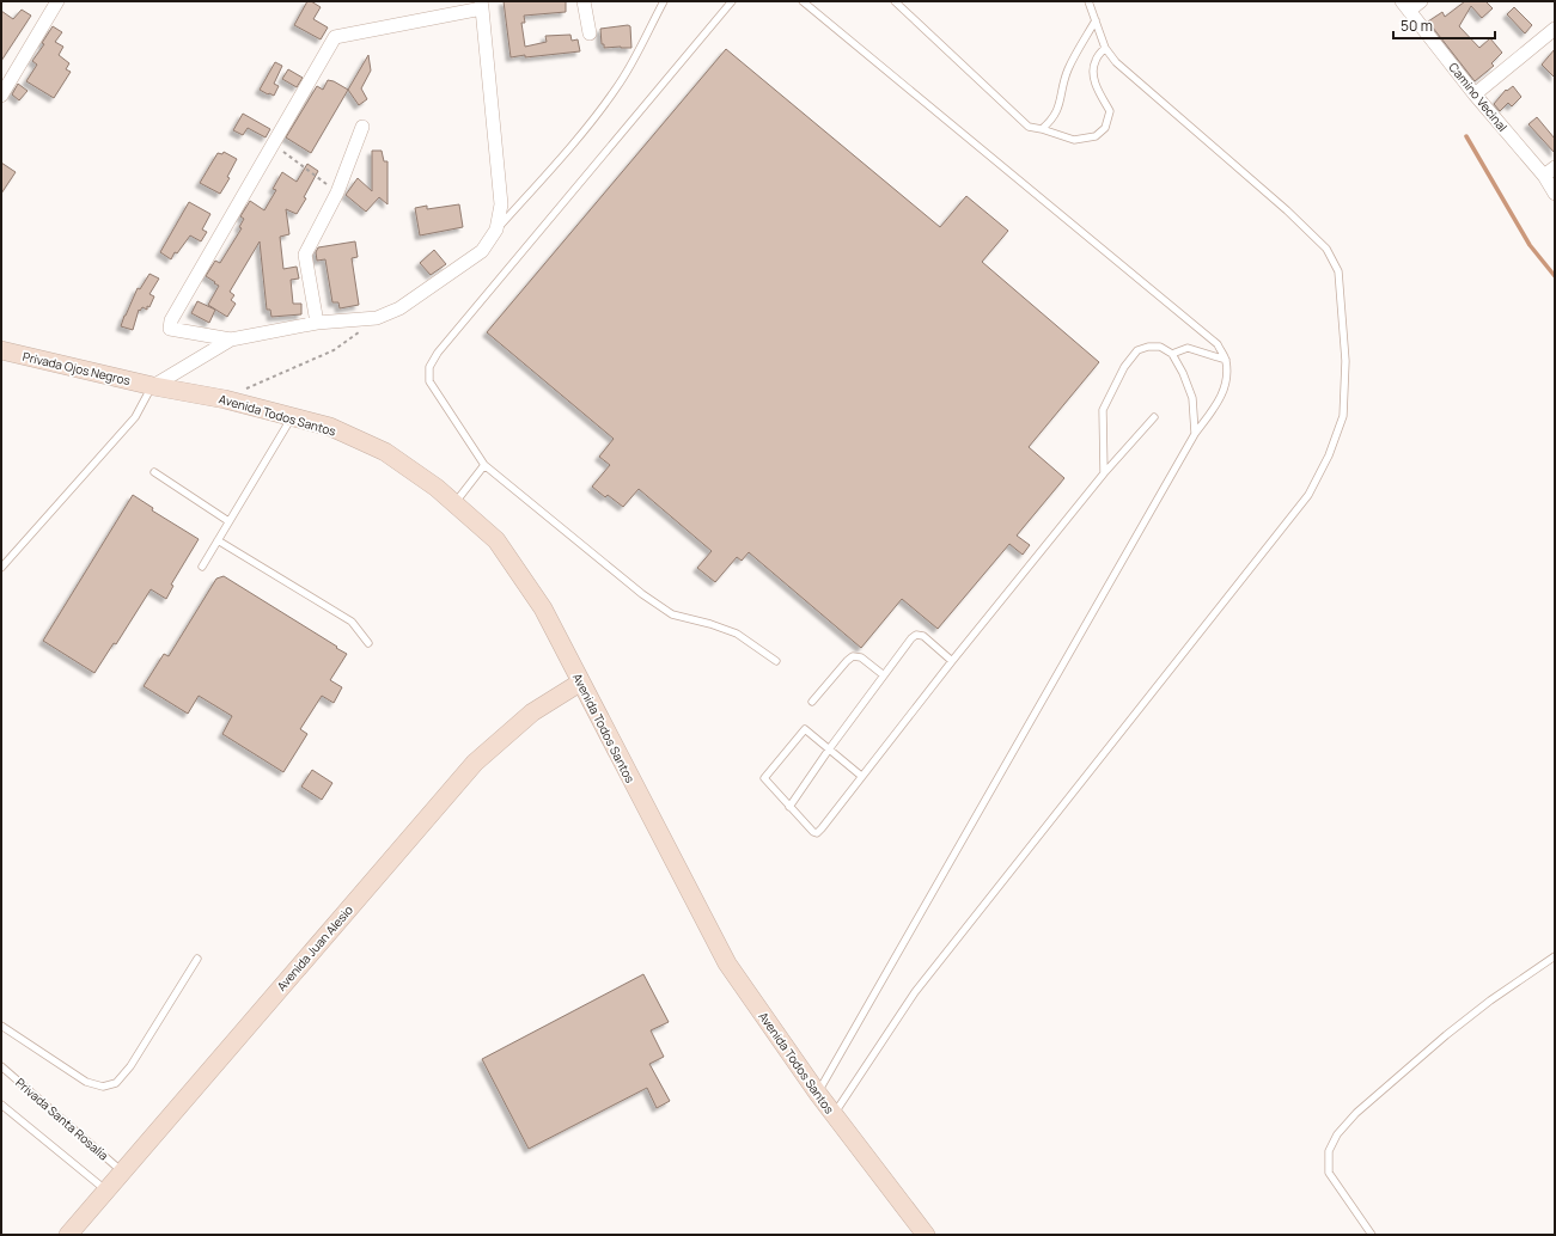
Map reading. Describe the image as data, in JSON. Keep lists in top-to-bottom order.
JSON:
{
  "streets": {
    "street": [
      "Camino Vecinal",
      "Privada Ojos Negros",
      "Avenida Todos Santos",
      "Avenida Juan Alesio"
    ],
    "lane": ["Privada Santa Rosalía"]
  },
  "crossings": [
    ["Privada Ojos Negros", "Avenida Todos Santos"],
    ["Avenida Todos Santos", "Avenida Juan Alesio"],
    ["Avenida Juan Alesio", "Privada Santa Rosalía"]
  ],
  "scale_bar": "50 m"
}
